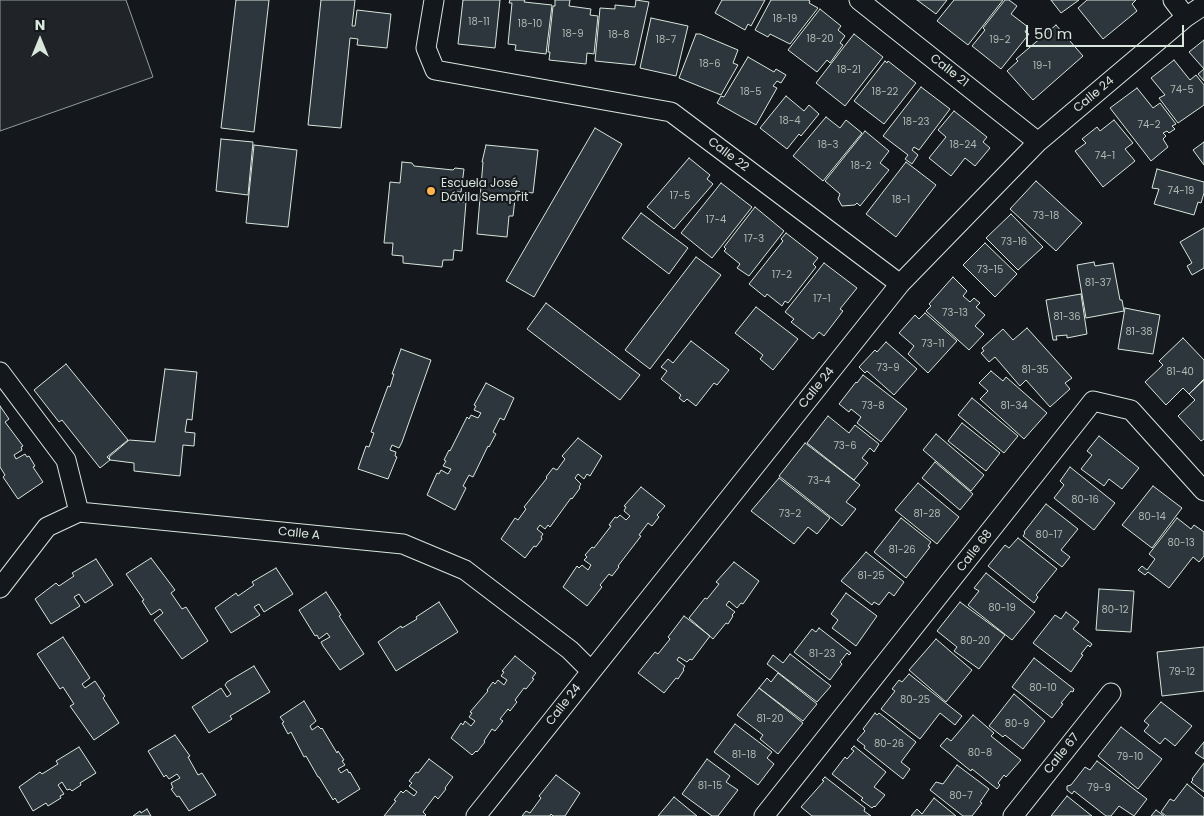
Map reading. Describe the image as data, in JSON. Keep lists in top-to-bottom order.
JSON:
{
  "streets": {
    "street": [
      "Calle 21",
      "Calle 24",
      "Calle 22",
      "Calle A",
      "Calle 68",
      "Calle 67"
    ]
  },
  "crossings": [
    ["Calle 21", "Calle 24"],
    ["Calle 24", "Calle 22"],
    ["Calle 24", "Calle A"]
  ],
  "places": ["Escuela José Dávila Semprit"],
  "house_numbers": [
    "18-19",
    "18-11",
    "18-10",
    "18-9",
    "18-8",
    "18-20",
    "18-7",
    "19-2",
    "18-6",
    "19-1",
    "18-21",
    "74-5",
    "18-5",
    "18-22",
    "18-4",
    "18-23",
    "74-2",
    "18-3",
    "18-24",
    "74-1",
    "18-2",
    "74-19",
    "17-5",
    "18-1",
    "73-18",
    "17-4",
    "17-3",
    "73-16",
    "73-15",
    "17-2",
    "81-37",
    "17-1",
    "73-13",
    "81-36",
    "81-38",
    "73-11",
    "73-9",
    "81-35",
    "81-40",
    "73-8",
    "81-34",
    "73-6",
    "73-4",
    "80-16",
    "73-2",
    "81-28",
    "80-14",
    "80-17",
    "80-13",
    "81-26",
    "81-25",
    "80-19",
    "80-12",
    "80-20",
    "81-23",
    "79-12",
    "80-10",
    "80-25",
    "81-20",
    "80-9",
    "80-26",
    "80-8",
    "81-18",
    "79-10",
    "81-15",
    "79-9",
    "80-7"
  ],
  "scale_bar": "50 m",
  "north": "top"
}
